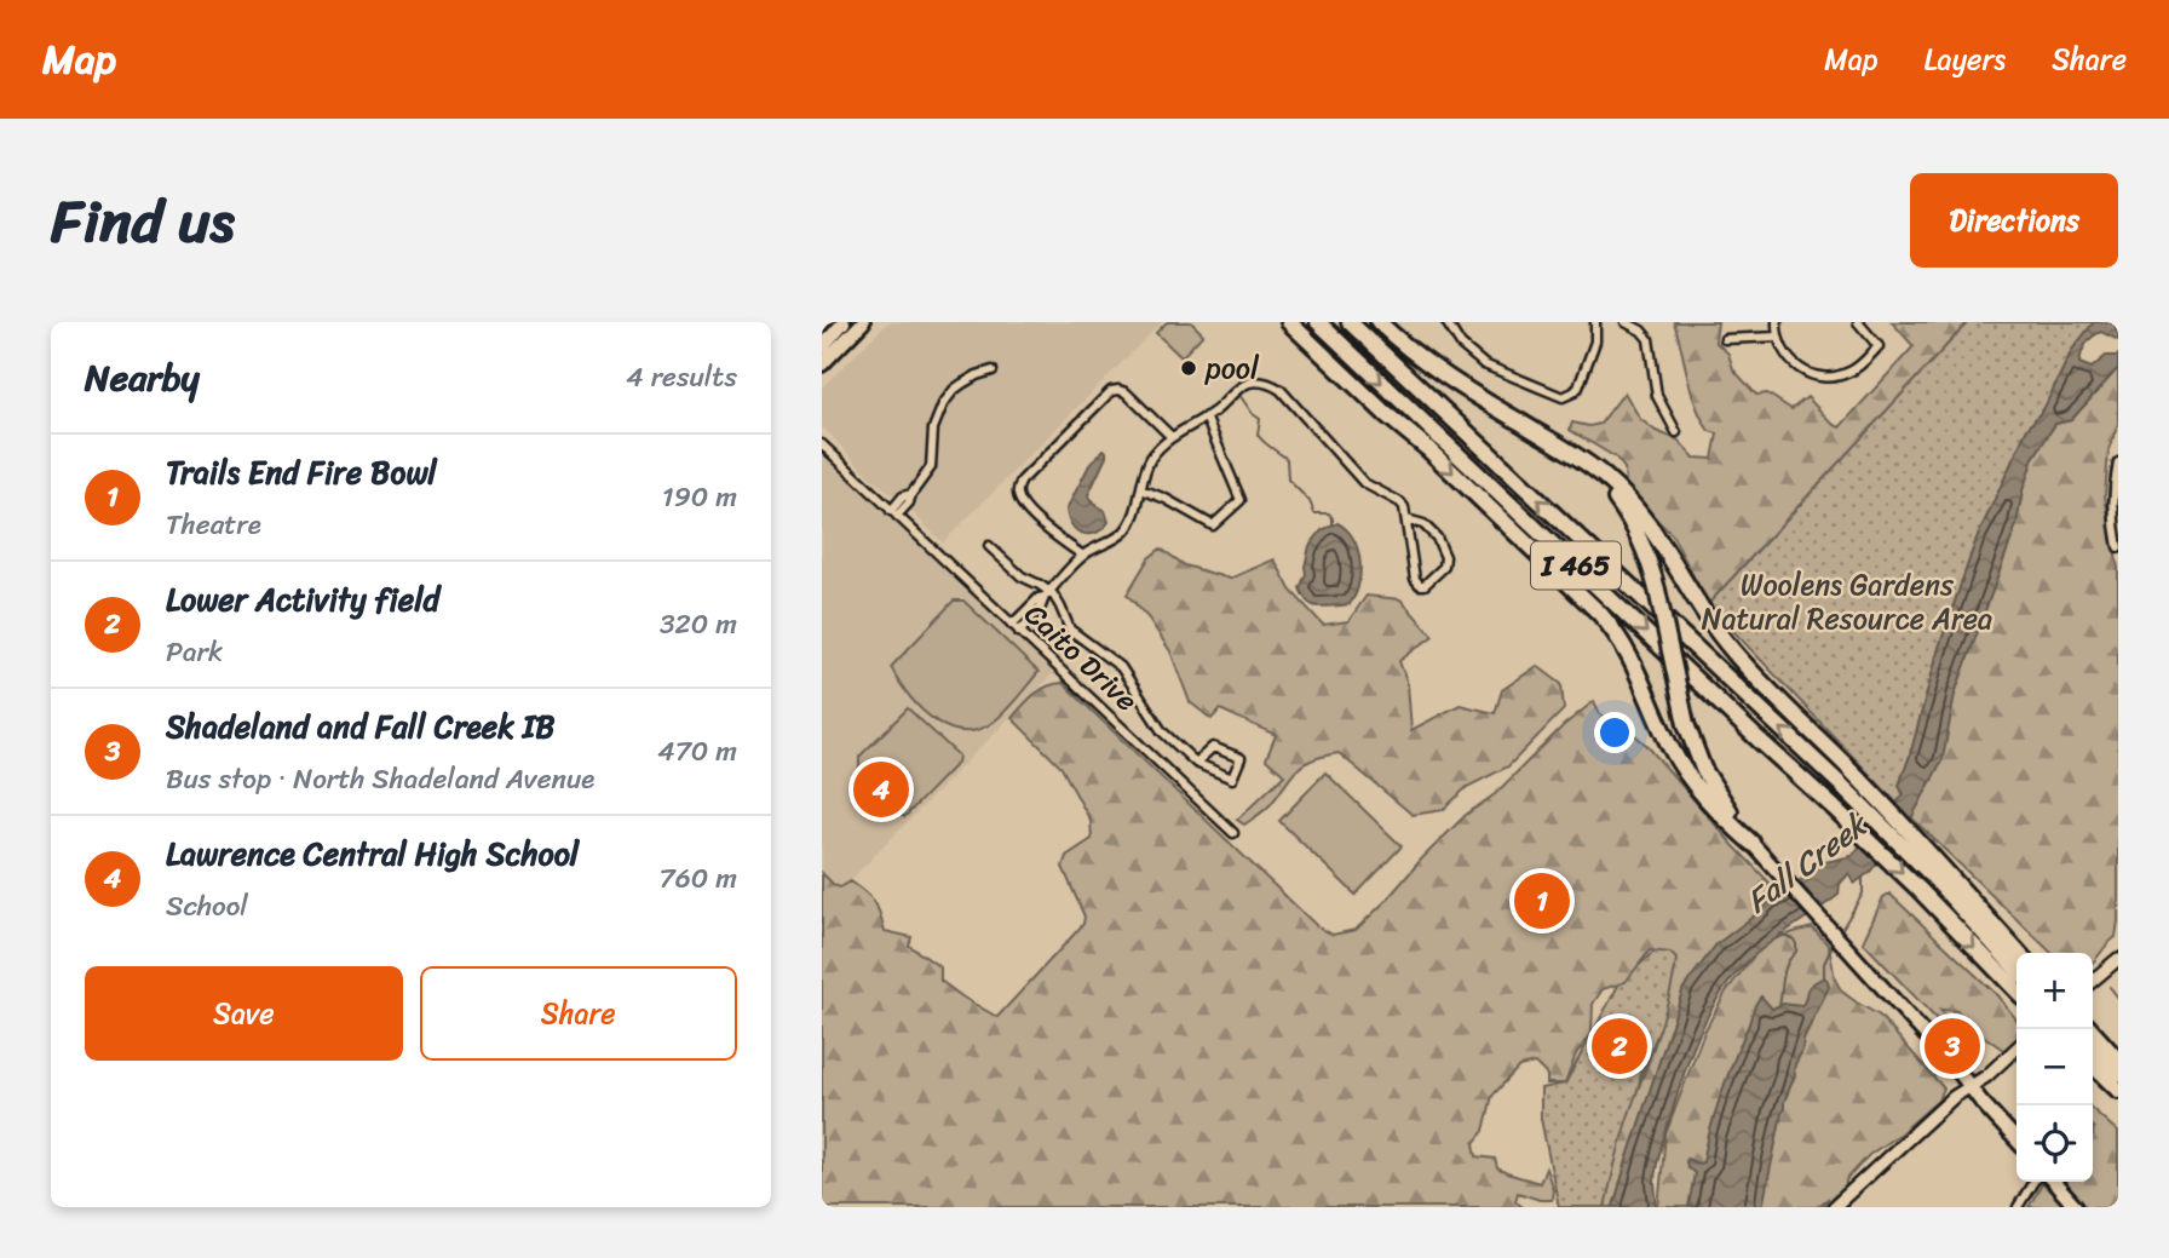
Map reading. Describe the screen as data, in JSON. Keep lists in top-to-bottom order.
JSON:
{
  "streets": {
    "highway": ["I 465"],
    "street": ["Caito Drive"]
  },
  "water": ["Fall Creek"],
  "parks": ["Woolens Gardens Natural Resource Area"],
  "places": ["pool"],
  "page": {
    "header": "Map",
    "nav": ["Map", "Layers", "Share"],
    "title": "Find us",
    "buttons": [
      "Directions",
      ["Save", "Share"]
    ],
    "heading": ["Nearby", "4 results"],
    "list": [
      {
        "mark": "1",
        "name": "Trails End Fire Bowl",
        "note": "Theatre",
        "value": "190 m"
      },
      {
        "mark": "2",
        "name": "Lower Activity field",
        "note": "Park",
        "value": "320 m"
      },
      {
        "mark": "3",
        "name": "Shadeland and Fall Creek IB",
        "note": "Bus stop · North Shadeland Avenue",
        "value": "470 m"
      },
      {
        "mark": "4",
        "name": "Lawrence Central High School",
        "note": "School",
        "value": "760 m"
      }
    ],
    "pins": [
      "4",
      "1",
      "2",
      "3"
    ],
    "map_buttons": ["+", "−"]
  }
}
